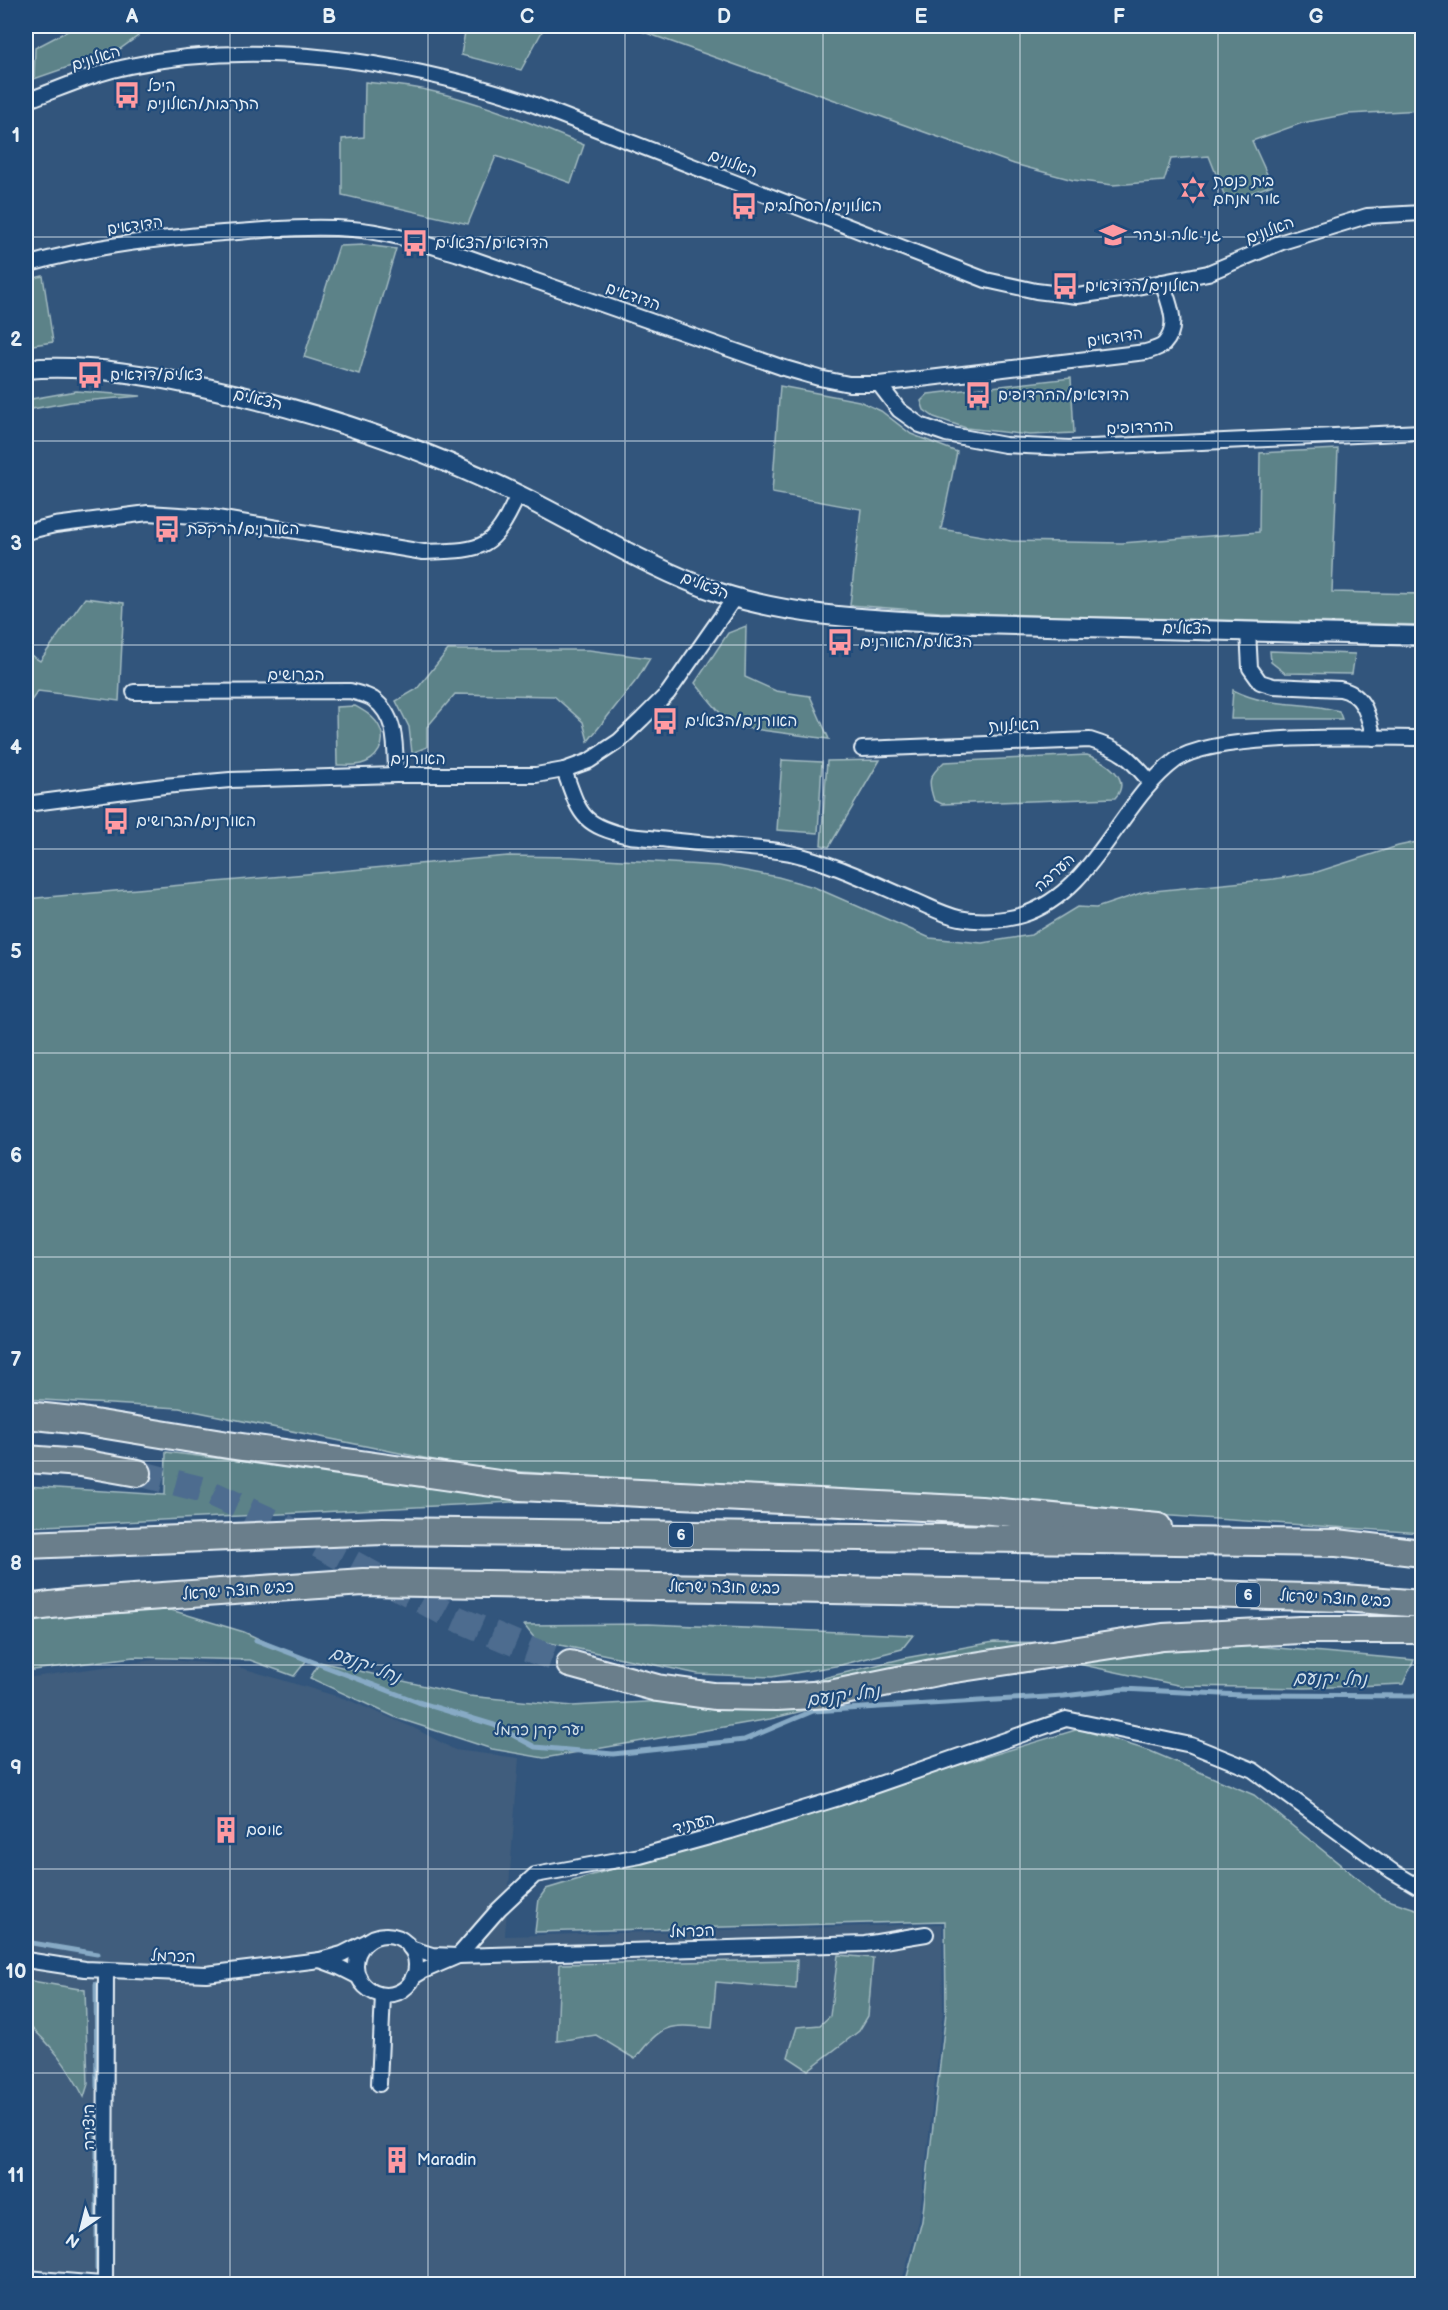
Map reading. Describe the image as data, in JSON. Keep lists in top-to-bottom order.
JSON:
{
  "streets": {
    "highway": ["6", "כביש חוצה ישראל"],
    "street": [
      "האלונים",
      "הדודאים",
      "הצאלים",
      "ההרדופים",
      "הברושים",
      "האילנות",
      "האורנים",
      "הערבה",
      "העתיד",
      "הכרמל",
      "היצירה"
    ]
  },
  "crossings": [
    ["האלונים", "הדודאים"],
    ["הדודאים", "ההרדופים"],
    ["הצאלים", "האורנים"],
    ["הברושים", "האורנים"],
    ["האילנות", "הערבה"],
    ["האורנים", "הערבה"],
    ["העתיד", "הכרמל"],
    ["הכרמל", "היצירה"]
  ],
  "water": ["נחל יקנעם"],
  "parks": ["יער קרן כרמל"],
  "places": {
    "bus stop": [
      "היכל התרבות/האלונים",
      "האלונים/הסחלבים",
      "הדודאים/הצאלים",
      "האלונים/הדודאים",
      "צאלים/דודאים",
      "הדודאים/ההרדופים",
      "האורנים/הרקפת",
      "הצאלים/האורנים",
      "האורנים/הצאלים",
      "האורנים/הברושים"
    ],
    "synagogue": ["בית כנסת אור מנחם"],
    "school or university": ["גני אלה וזהר"],
    "building": ["אוסם", "Maradin"]
  },
  "north": "bottom left",
  "grid": {
    "columns": [
      "A",
      "B",
      "C",
      "D",
      "E",
      "F",
      "G"
    ],
    "rows": [
      "1",
      "2",
      "3",
      "4",
      "5",
      "6",
      "7",
      "8",
      "9",
      "10",
      "11"
    ]
  }
}
